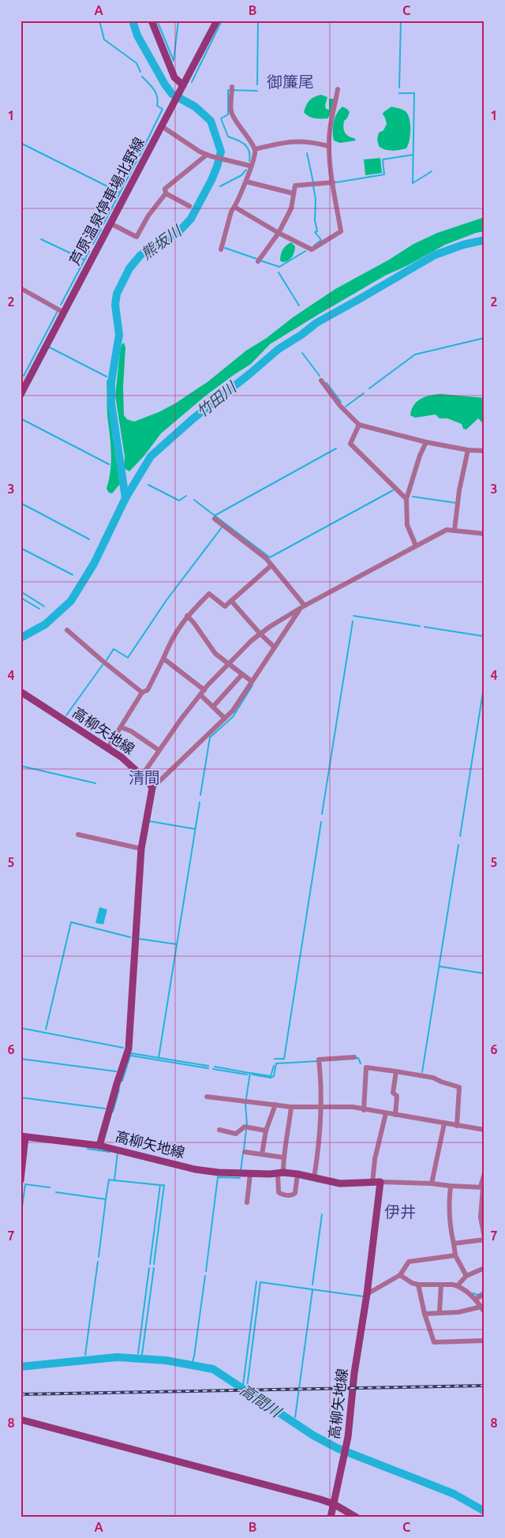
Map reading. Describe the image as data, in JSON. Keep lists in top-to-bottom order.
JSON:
{
  "streets": {
    "main road": ["芦原温泉停車場北野線", "高柳矢地線"]
  },
  "districts": ["御簾尾", "清間", "伊井"],
  "water": ["熊坂川", "竹田川", "高間川"],
  "grid": {
    "columns": ["A", "B", "C"],
    "rows": [
      "1",
      "2",
      "3",
      "4",
      "5",
      "6",
      "7",
      "8"
    ]
  }
}
